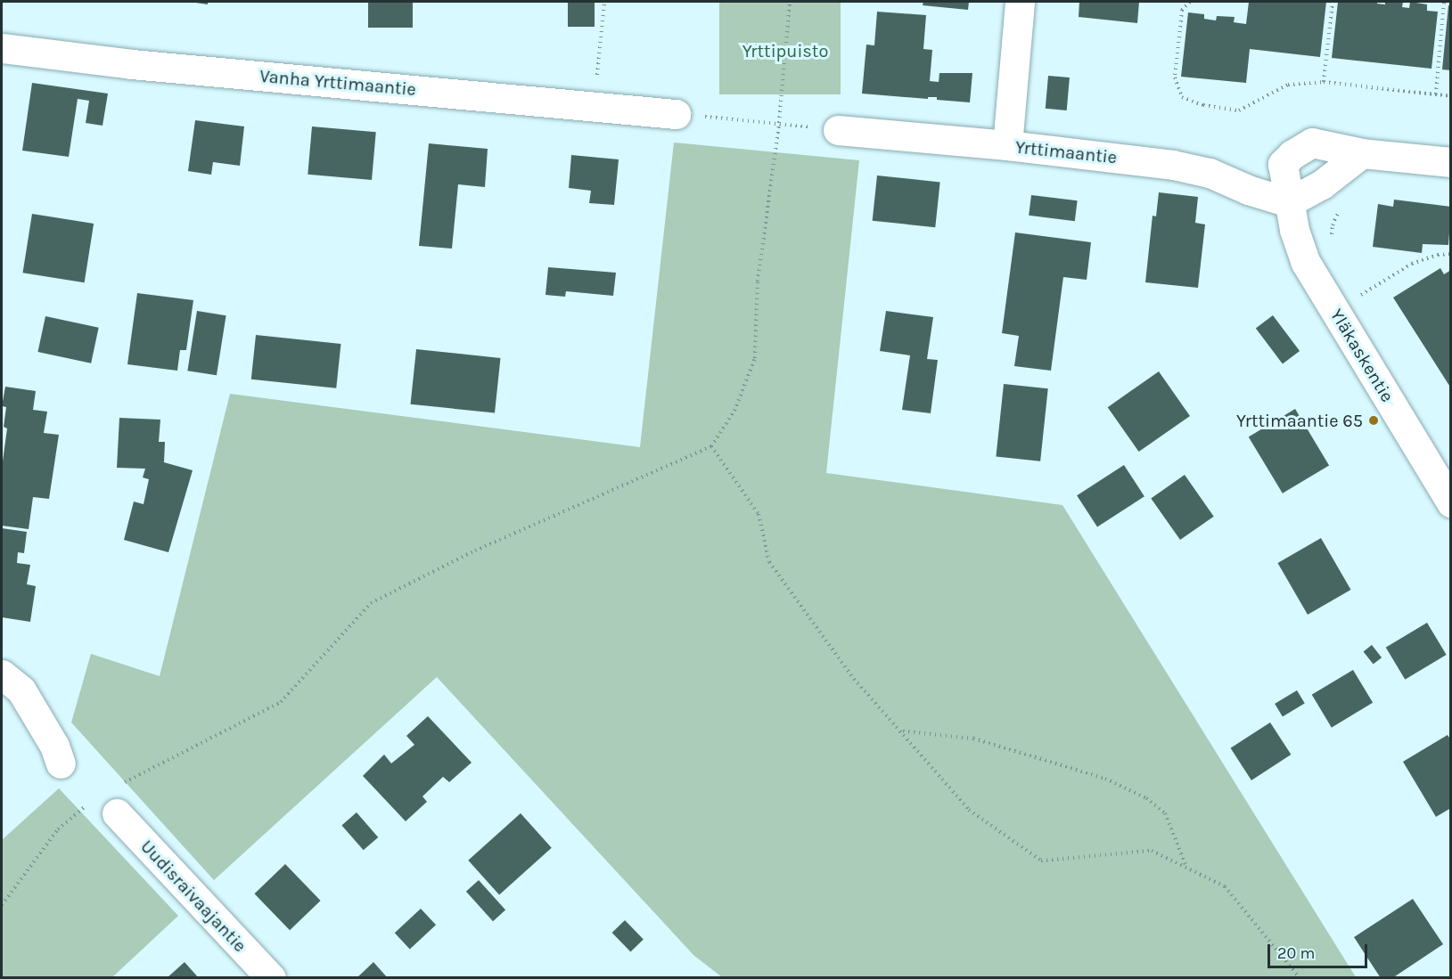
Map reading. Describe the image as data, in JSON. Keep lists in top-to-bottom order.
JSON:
{
  "streets": {
    "street": [
      "Vanha Yrttimaantie",
      "Yrttimaantie",
      "Yläkaskentie",
      "Uudisraivaajantie"
    ]
  },
  "crossings": [
    ["Yrttimaantie", "Yläkaskentie"]
  ],
  "parks": ["Yrttipuisto"],
  "places": ["Yrttimaantie 65"],
  "scale_bar": "20 m"
}
